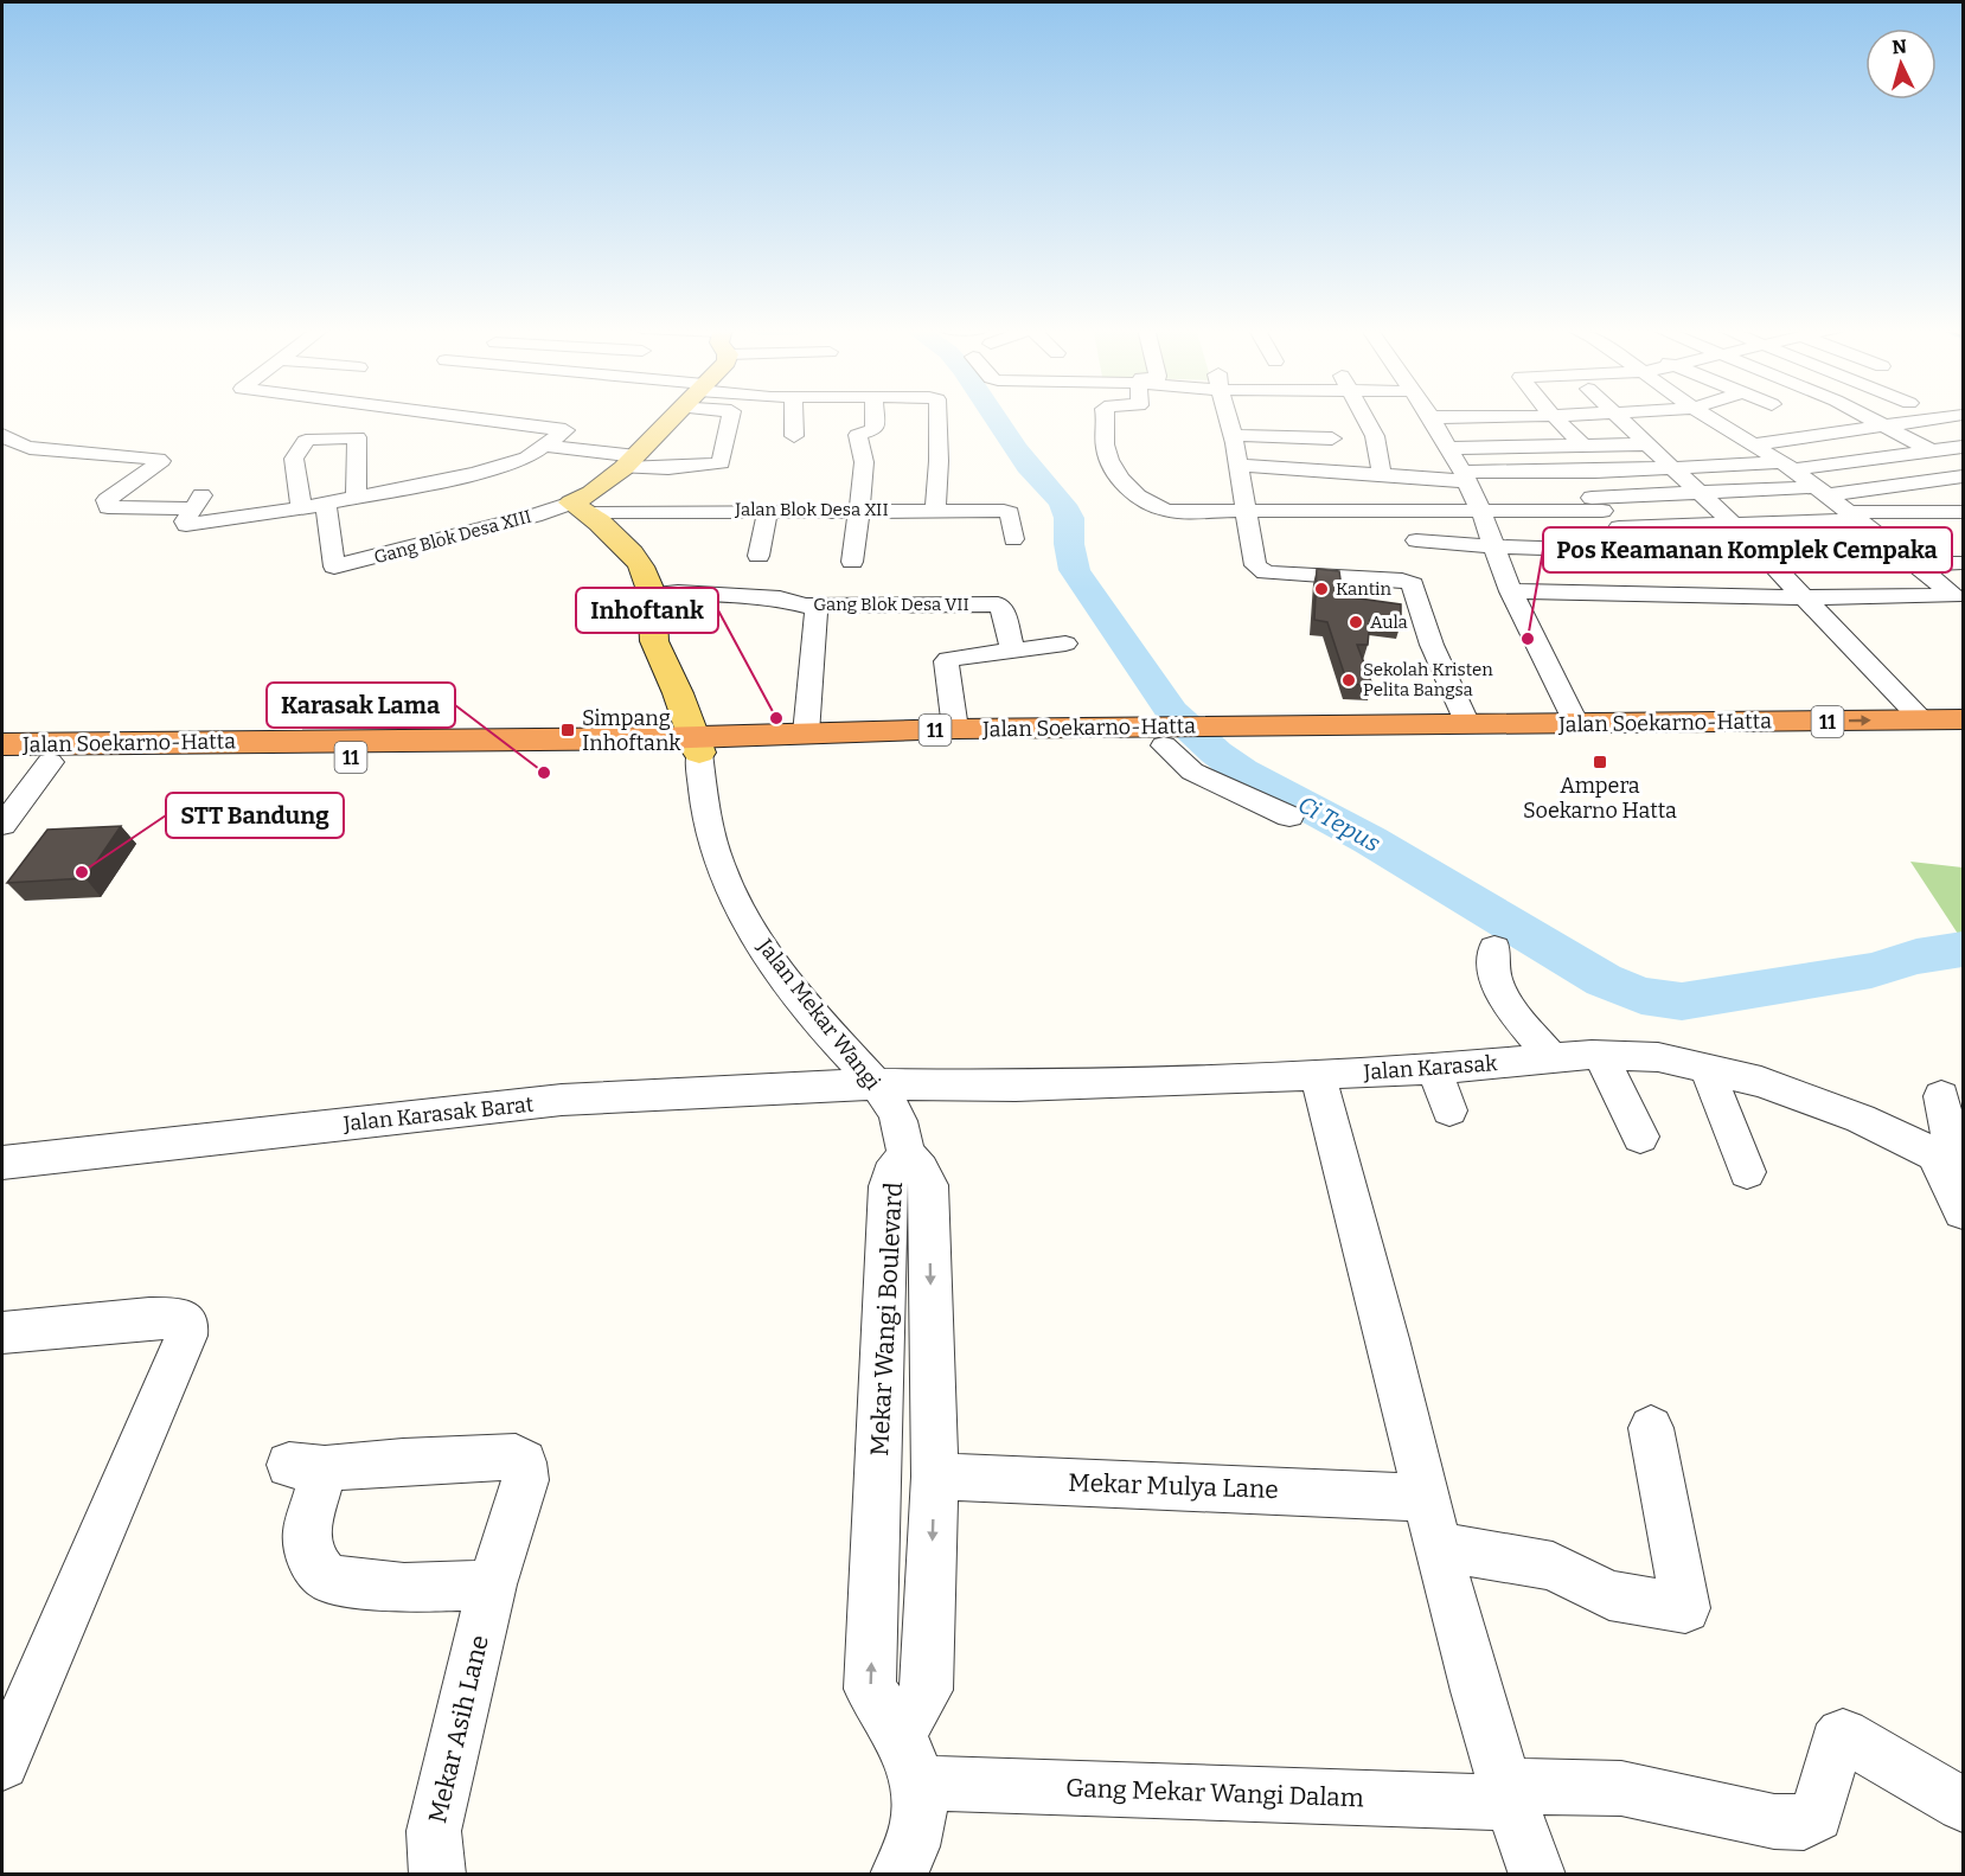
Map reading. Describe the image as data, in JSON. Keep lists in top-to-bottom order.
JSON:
{
  "streets": {
    "highway": ["11", "Jalan Soekarno-Hatta"],
    "street": [
      "Jalan Blok Desa XII",
      "Gang Blok Desa XIII",
      "Gang Blok Desa VII",
      "Jalan Mekar Wangi",
      "Jalan Karasak",
      "Jalan Karasak Barat",
      "Mekar Wangi Boulevard",
      "Mekar Mulya Lane",
      "Mekar Asih Lane",
      "Gang Mekar Wangi Dalam"
    ]
  },
  "crossings": [
    ["Jalan Blok Desa XII", "Gang Blok Desa XIII"],
    ["Jalan Soekarno-Hatta", "Jalan Mekar Wangi"],
    ["Jalan Mekar Wangi", "Jalan Karasak"],
    ["Jalan Mekar Wangi", "Jalan Karasak Barat"],
    ["Jalan Mekar Wangi", "Mekar Wangi Boulevard"],
    ["Jalan Karasak", "Jalan Karasak Barat"],
    ["Mekar Wangi Boulevard", "Mekar Mulya Lane"],
    ["Mekar Wangi Boulevard", "Gang Mekar Wangi Dalam"]
  ],
  "water": ["Ci Tepus"],
  "places": {
    "other": [
      "Kantin",
      "Aula",
      "Pos Keamanan Komplek Cempaka",
      "Sekolah Kristen Pelita Bangsa",
      "Inhoftank",
      "Karasak Lama",
      "STT Bandung"
    ],
    "transit": ["Simpang Inhoftank", "Ampera Soekarno Hatta"]
  },
  "north": "top"
}
